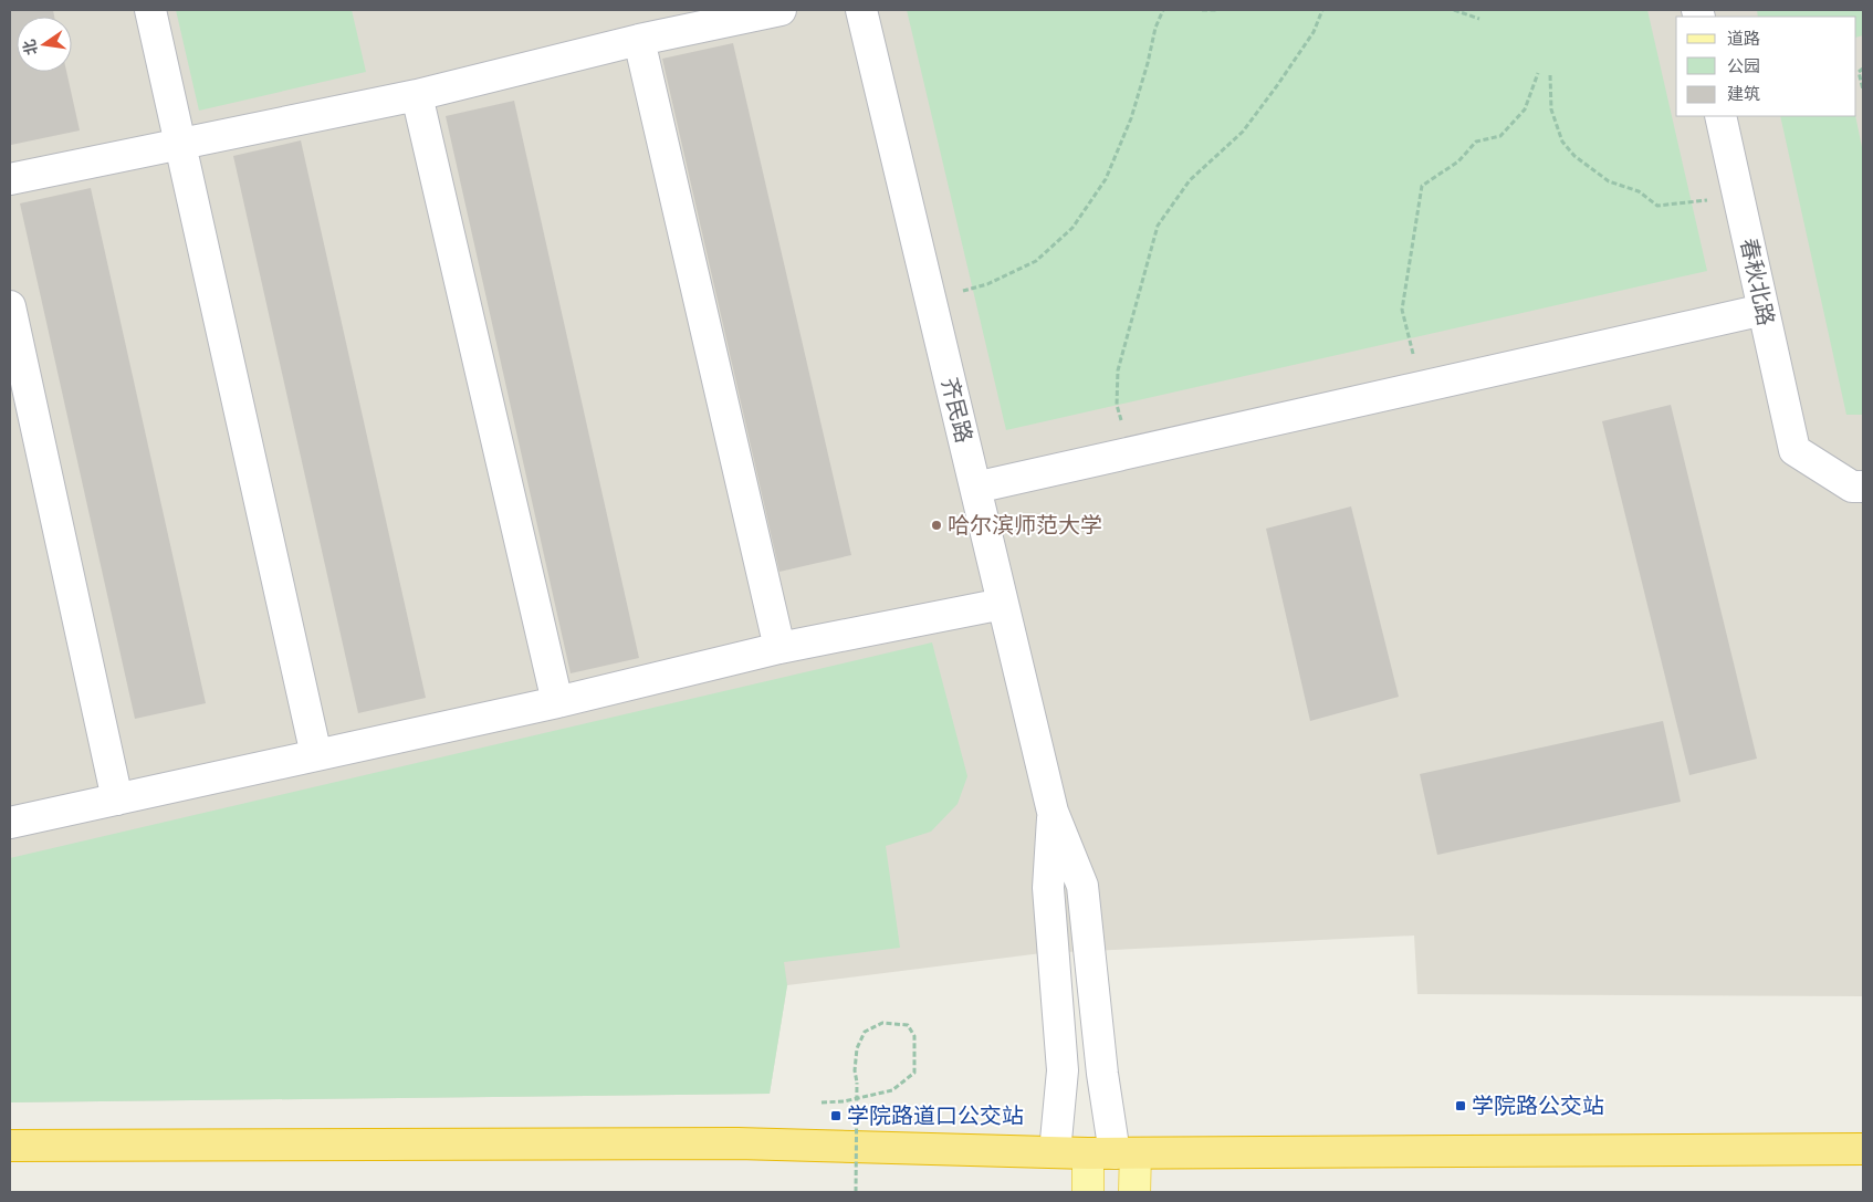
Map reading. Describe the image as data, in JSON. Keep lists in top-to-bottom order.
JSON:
{
  "streets": {
    "lane": ["春秋北路", "齐民路"]
  },
  "places": {
    "other": ["哈尔滨师范大学"],
    "transit": ["学院路公交站", "学院路道口公交站"]
  },
  "legend": ["道路", "公园", "建筑"],
  "north": "left"
}
